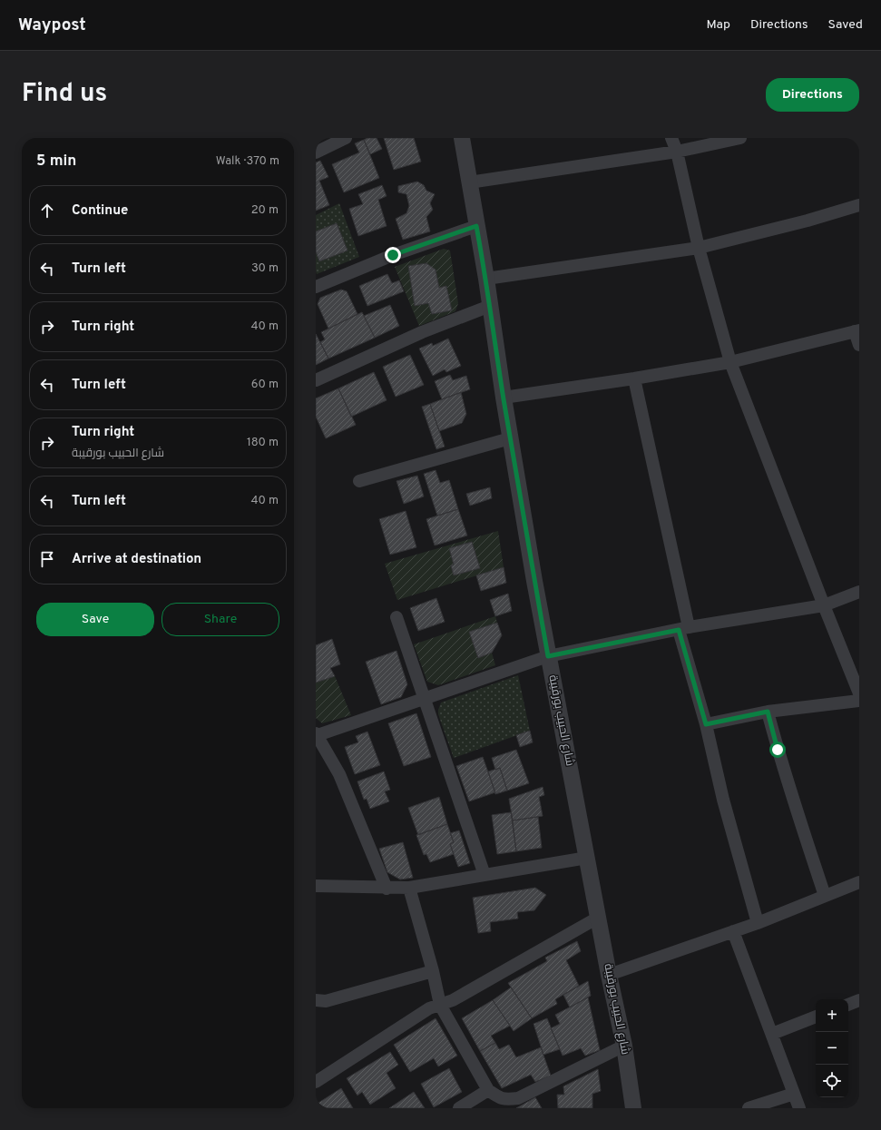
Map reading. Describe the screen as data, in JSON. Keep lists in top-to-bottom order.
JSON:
{
  "streets": {
    "street": ["شارع الحبيب بورقيبة"]
  },
  "page": {
    "header": "Waypost",
    "nav": ["Map", "Directions", "Saved"],
    "title": "Find us",
    "buttons": [
      "Directions",
      ["Save", "Share"]
    ],
    "heading": ["5 min", "Walk · 370 m"],
    "list": [
      ["Continue", "20 m"],
      ["Turn left", "30 m"],
      ["Turn right", "40 m"],
      ["Turn left", "60 m"],
      ["Turn right", "شارع الحبيب بورقيبة", "180 m"],
      ["Turn left", "40 m"],
      "Arrive at destination"
    ],
    "map_buttons": ["+", "−"]
  }
}
